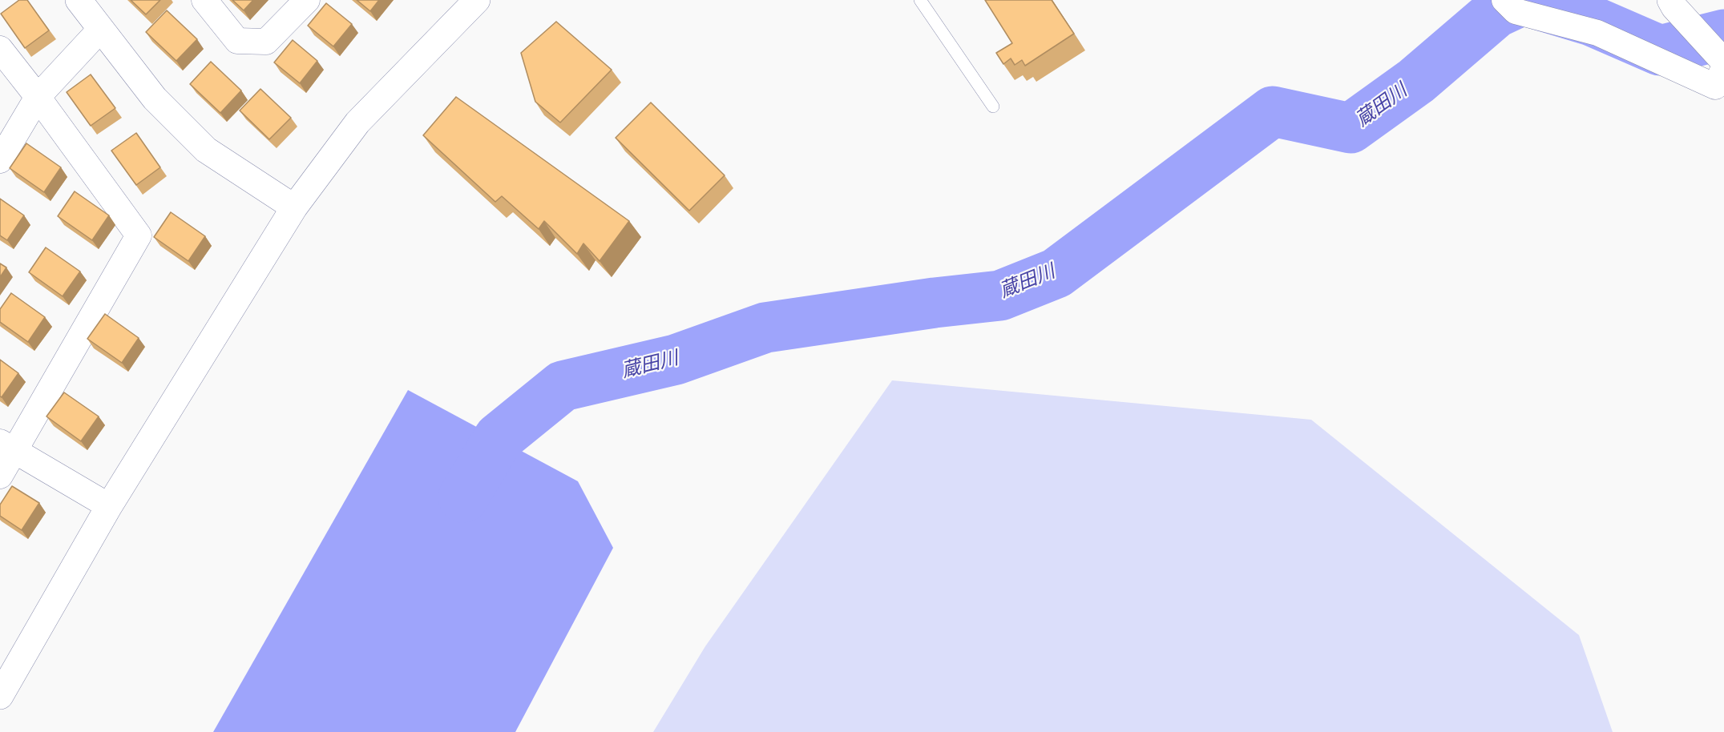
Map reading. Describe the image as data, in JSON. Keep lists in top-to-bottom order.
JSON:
{
  "water": ["蔵田川"]
}
